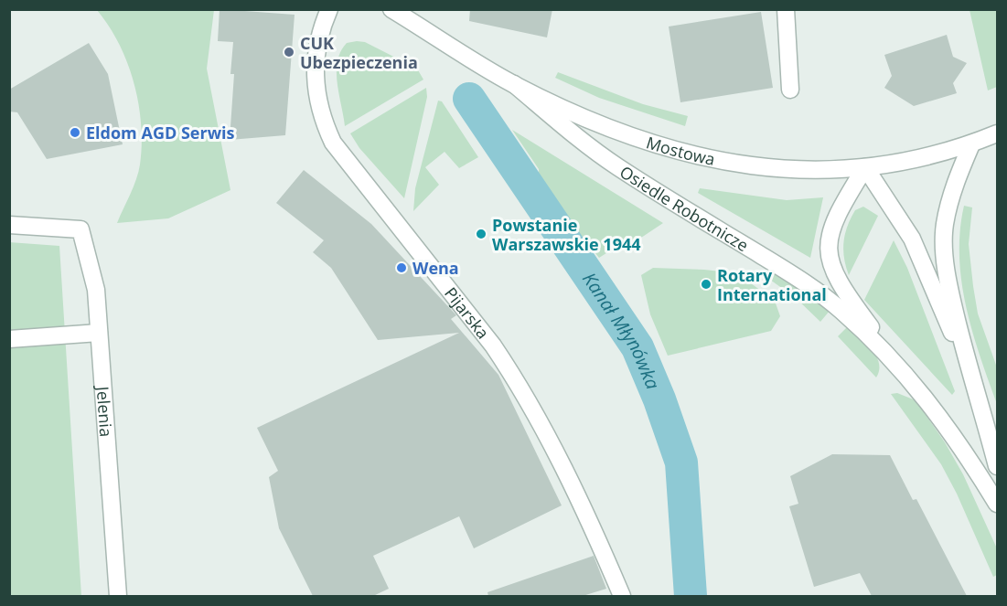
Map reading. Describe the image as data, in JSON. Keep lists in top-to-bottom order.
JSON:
{
  "streets": {
    "street": [
      "Mostowa",
      "Osiedle Robotnicze",
      "Pijarska",
      "Jelenia"
    ]
  },
  "crossings": [
    ["Mostowa", "Osiedle Robotnicze"]
  ],
  "water": ["Kanał Młynówka"],
  "places": [
    "CUK Ubezpieczenia",
    "Eldom AGD Serwis",
    "Powstanie Warszawskie 1944",
    "Wena",
    "Rotary International"
  ]
}
